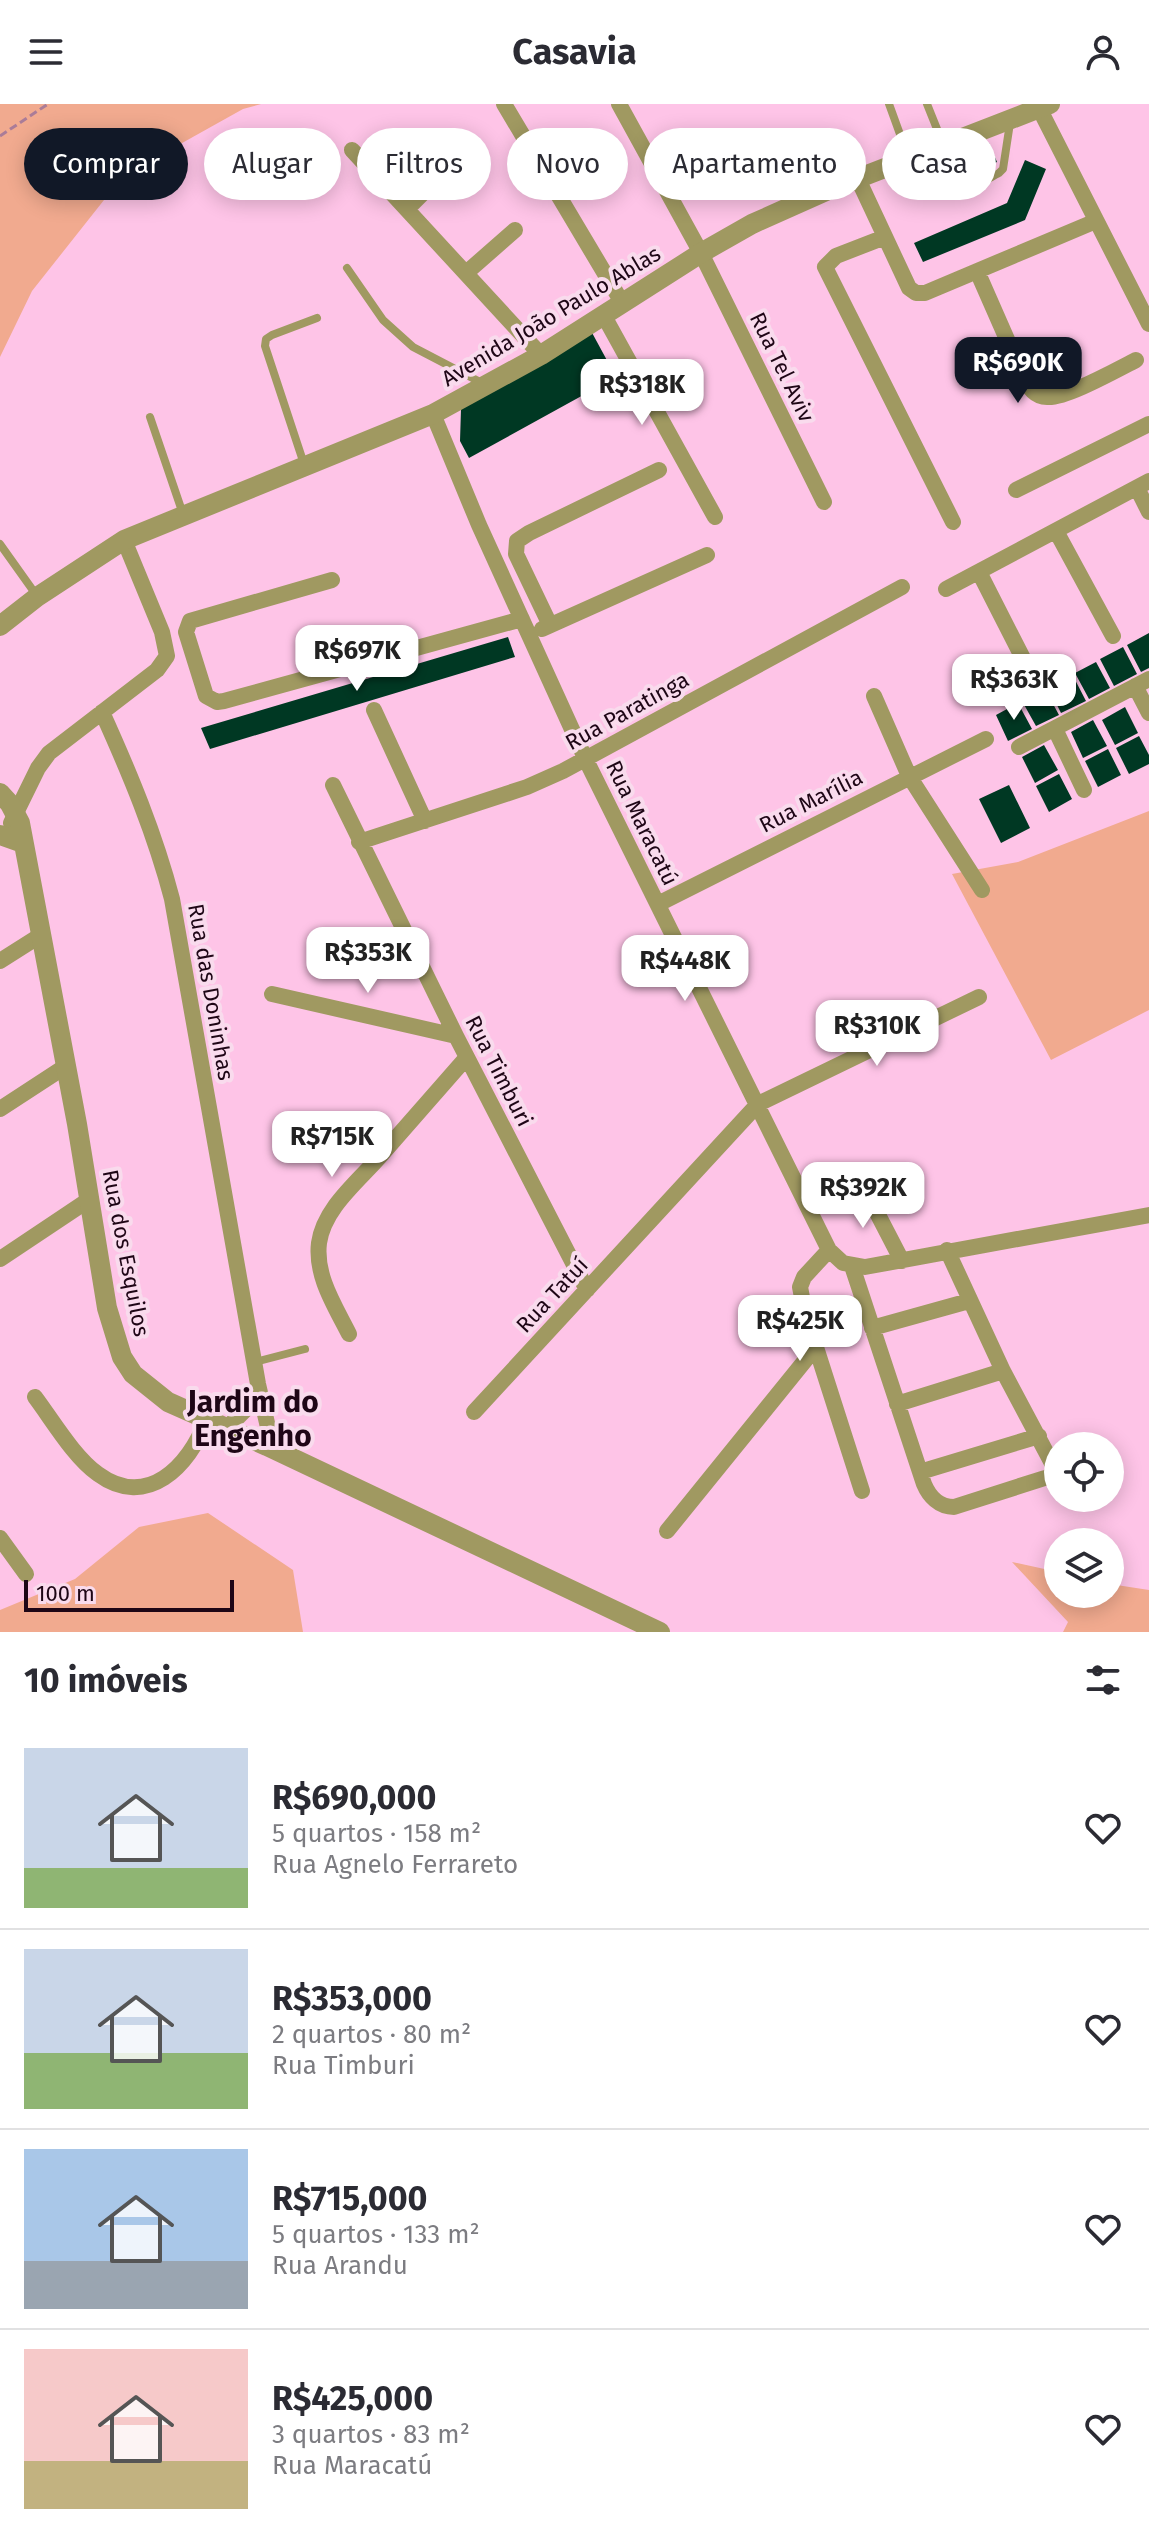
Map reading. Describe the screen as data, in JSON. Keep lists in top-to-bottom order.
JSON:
{
  "streets": {
    "street": [
      "Avenida João Paulo Ablas",
      "Rua Tel Aviv",
      "Rua Paratinga",
      "Rua Marília",
      "Rua Maracatú",
      "Rua das Doninhas",
      "Rua Timburi",
      "Rua dos Esquilos",
      "Rua Tatuí"
    ]
  },
  "crossings": [
    ["Avenida João Paulo Ablas", "Rua Tel Aviv"],
    ["Avenida João Paulo Ablas", "Rua Maracatú"],
    ["Rua Paratinga", "Rua Maracatú"],
    ["Rua Paratinga", "Rua Timburi"],
    ["Rua Marília", "Rua Maracatú"],
    ["Rua Maracatú", "Rua Tatuí"],
    ["Rua das Doninhas", "Rua dos Esquilos"],
    ["Rua Timburi", "Rua Tatuí"]
  ],
  "districts": ["Jardim do Engenho"],
  "scale_bar": "100 m",
  "page": {
    "header": "Casavia",
    "chip": [
      "Comprar",
      "Alugar",
      "Filtros",
      "Novo",
      "Apartamento",
      "Casa"
    ],
    "price": [
      "R$690K",
      "R$318K",
      "R$697K",
      "R$363K",
      "R$353K",
      "R$448K",
      "R$310K",
      "R$715K",
      "R$392K",
      "R$425K"
    ],
    "scale": "100 m",
    "heading": "10 imóveis",
    "list": [
      {
        "name": "R$690,000",
        "note": "5 quartos · 158 m² · Rua Agnelo Ferrareto"
      },
      {
        "name": "R$353,000",
        "note": "2 quartos · 80 m² · Rua Timburi"
      },
      {
        "name": "R$715,000",
        "note": "5 quartos · 133 m² · Rua Arandu"
      },
      {
        "name": "R$425,000",
        "note": "3 quartos · 83 m² · Rua Maracatú"
      }
    ]
  }
}
